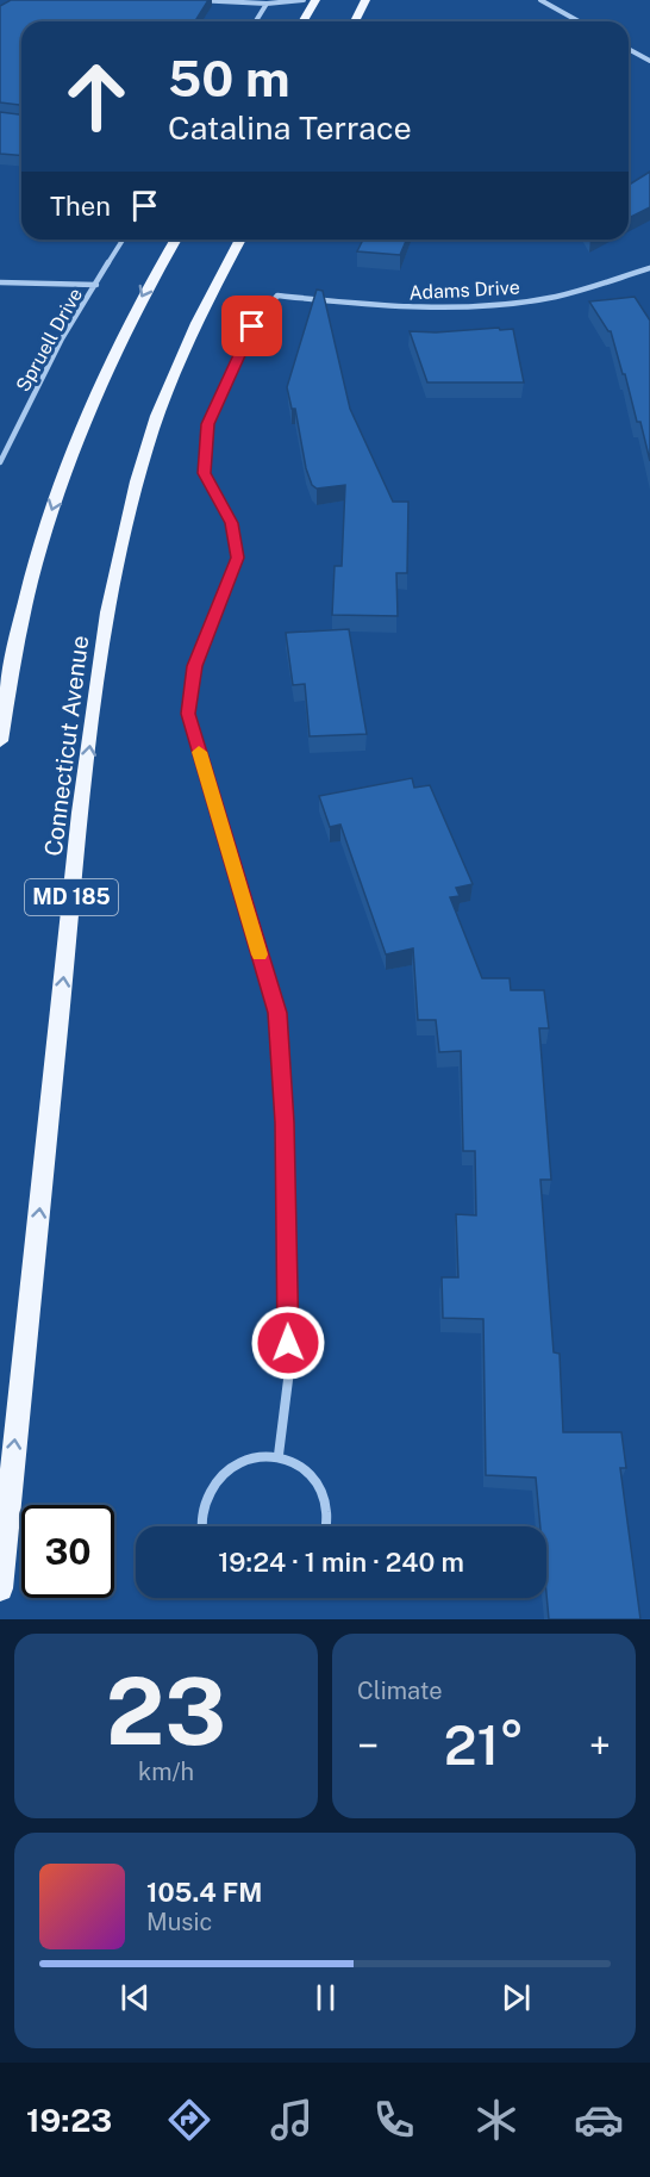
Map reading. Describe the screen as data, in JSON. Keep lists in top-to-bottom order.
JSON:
{
  "streets": {
    "main road": ["Connecticut Avenue", "MD 185"],
    "street": ["Adams Drive", "Spruell Drive"]
  },
  "page": {
    "turn": ["50 m", "Catalina Terrace"],
    "then": "Then",
    "limit": "30",
    "trip": "19:24 · 1 min · 240 m",
    "tile": [
      ["23", "km/h"],
      "Climate"
    ],
    "heat": ["−", "21°", "+"],
    "song": ["105.4 FM", "Music"],
    "tabs": "19:23"
  }
}
